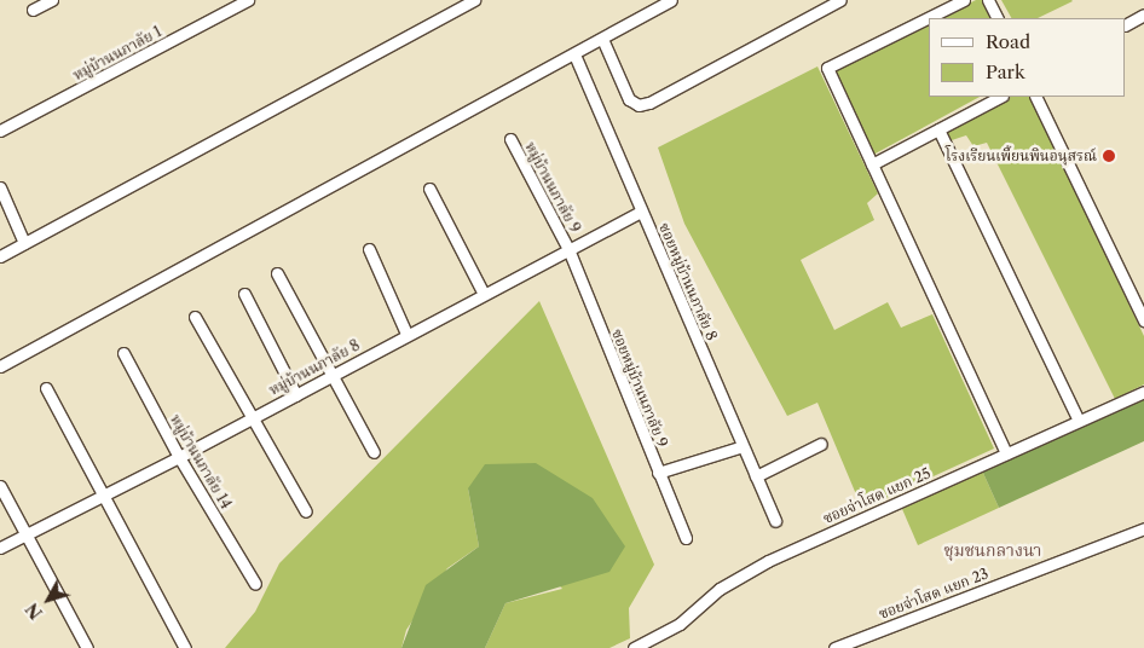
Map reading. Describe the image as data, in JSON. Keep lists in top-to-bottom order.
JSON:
{
  "streets": {
    "street": [
      "หมู่บ้านนภาลัย 1",
      "หมู่บ้านนภาลัย 9",
      "ซอยหมู่บ้านนภาลัย 8",
      "หมู่บ้านนภาลัย 8",
      "ซอยหมู่บ้านนภาลัย 9",
      "หมู่บ้านนภาลัย 14",
      "ซอยจ่าโสด แยก 25",
      "ซอยจ่าโสด แยก 23"
    ]
  },
  "crossings": [
    ["หมู่บ้านนภาลัย 9", "หมู่บ้านนภาลัย 8"],
    ["หมู่บ้านนภาลัย 9", "ซอยหมู่บ้านนภาลัย 9"],
    ["ซอยหมู่บ้านนภาลัย 8", "หมู่บ้านนภาลัย 8"],
    ["หมู่บ้านนภาลัย 8", "ซอยหมู่บ้านนภาลัย 9"],
    ["หมู่บ้านนภาลัย 8", "หมู่บ้านนภาลัย 14"]
  ],
  "districts": ["ชุมชนกลางนา"],
  "places": ["โรงเรียนเพี้ยนพินอนุสรณ์"],
  "legend": ["Road", "Park"],
  "north": "bottom left"
}
